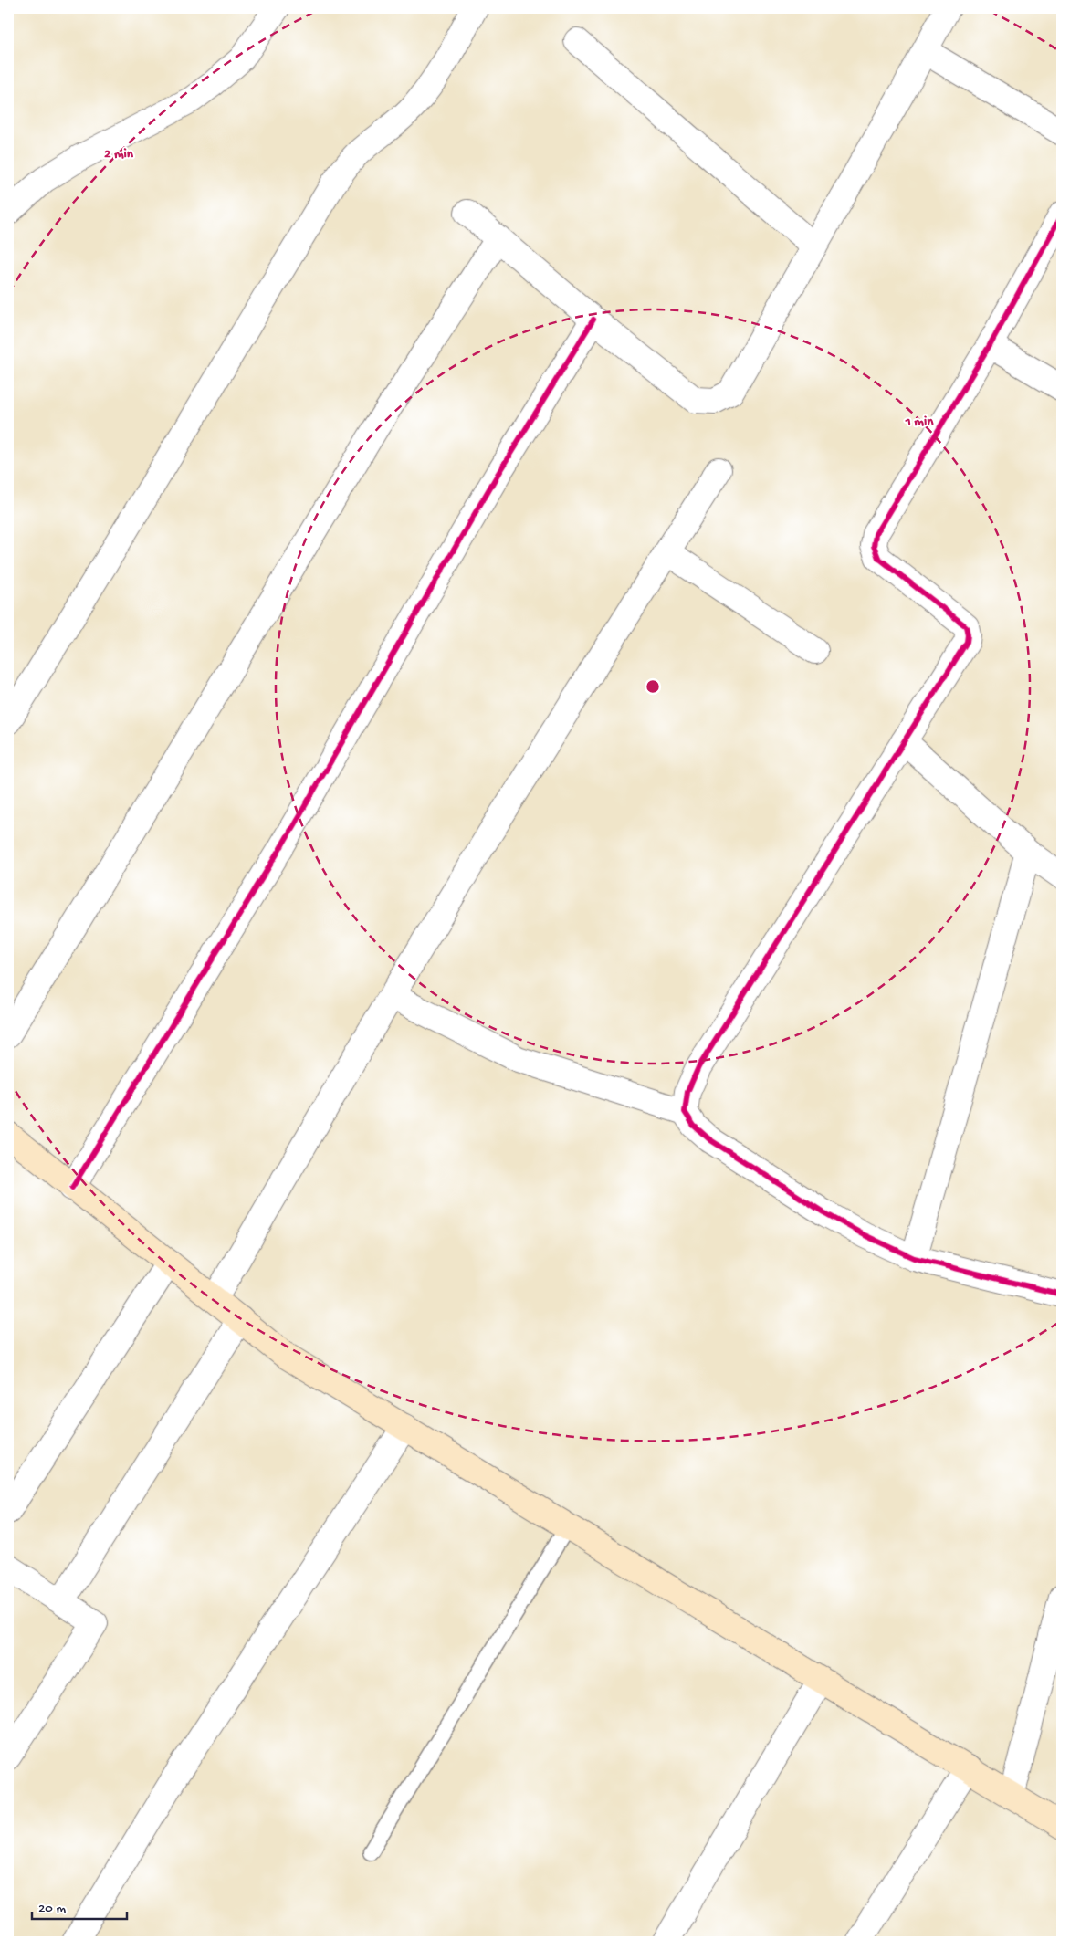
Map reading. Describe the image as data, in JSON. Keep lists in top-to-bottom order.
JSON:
{
  "scale_bar": "20 m",
  "rings": ["2 min", "1 min"]
}
